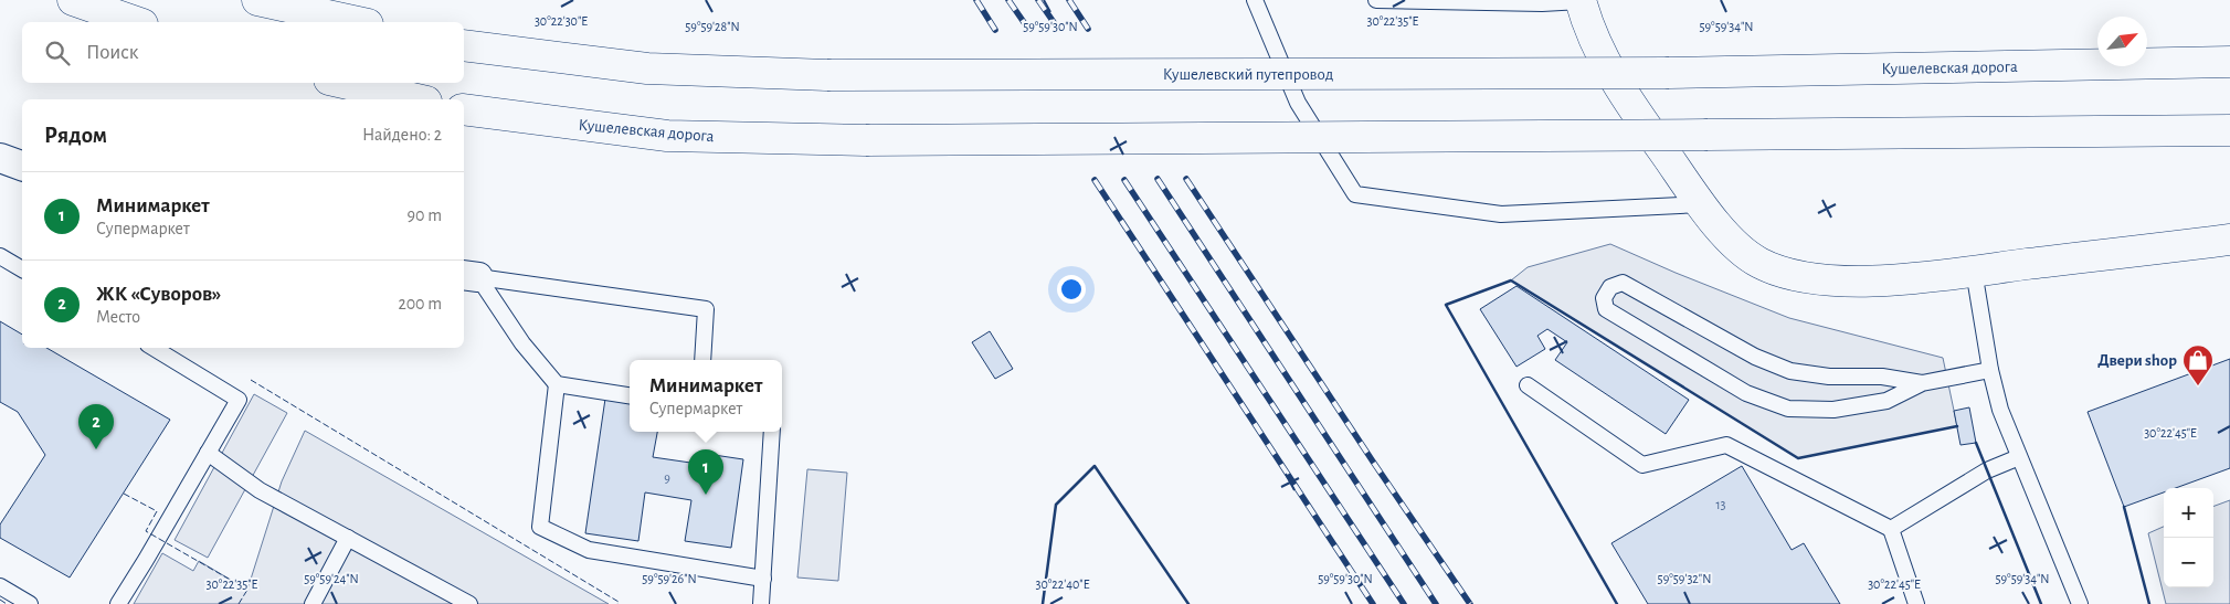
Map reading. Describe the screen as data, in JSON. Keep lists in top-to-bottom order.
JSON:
{
  "streets": {
    "main road": ["Кушелевская дорога", "Кушелевский путепровод"]
  },
  "crossings": [
    ["Кушелевская дорога", "Кушелевский путепровод"]
  ],
  "places": {
    "shop": ["Двери shop"]
  },
  "house_numbers": ["9", "13"],
  "north": "top right",
  "page": {
    "search": "Поиск",
    "heading": ["Рядом", "Найдено: 2"],
    "list": [
      {
        "mark": "1",
        "name": "Минимаркет",
        "note": "Супермаркет",
        "value": "90 m"
      },
      {
        "mark": "2",
        "name": "ЖК «Суворов»",
        "note": "Место",
        "value": "200 m"
      }
    ],
    "popup": ["Минимаркет", "Супермаркет"],
    "pins": ["2", "1"],
    "map_buttons": ["+", "−"]
  },
  "coordinates": [
    "30°22'30\"E",
    "30°22'35\"E",
    "59°59'28\"N",
    "59°59'30\"N",
    "59°59'34\"N",
    "30°22'45\"E",
    "59°59'24\"N",
    "59°59'26\"N",
    "59°59'32\"N",
    "30°22'40\"E"
  ]
}
